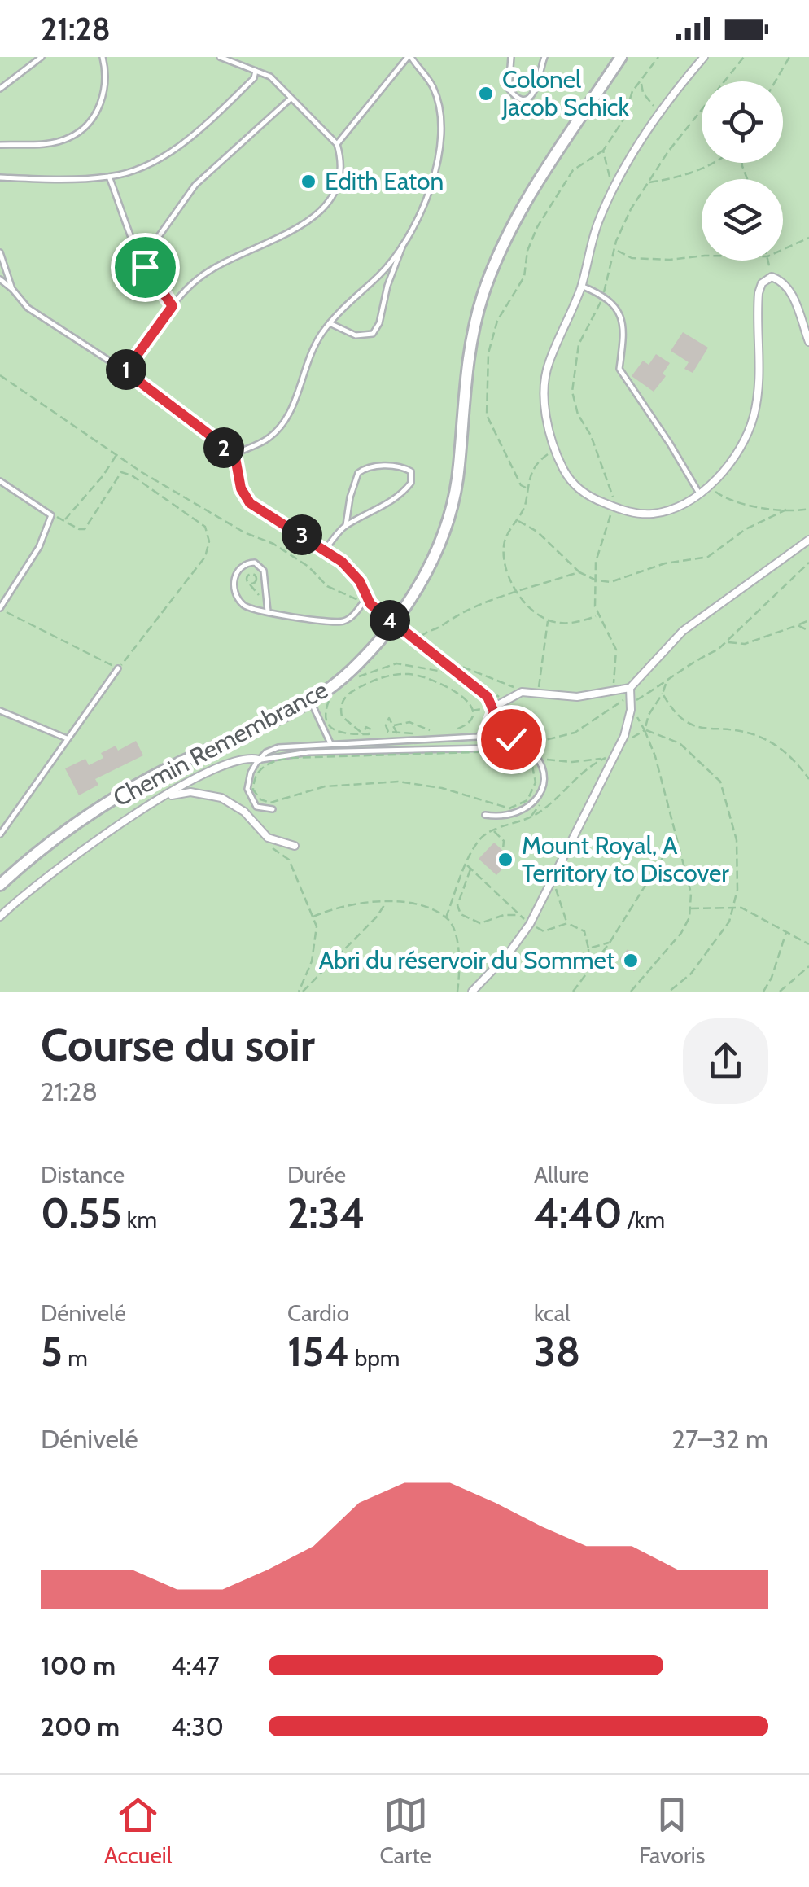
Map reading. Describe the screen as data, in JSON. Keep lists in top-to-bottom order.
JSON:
{
  "streets": {
    "street": ["Chemin Remembrance"]
  },
  "places": [
    "Colonel Jacob Schick",
    "Edith Eaton",
    "Mount Royal, A Territory to Discover",
    "Abri du réservoir du Sommet"
  ],
  "page": {
    "status": "21:28",
    "pins": [
      "1",
      "2",
      "3",
      "4"
    ],
    "heading": ["Course du soir", "21:28"],
    "stats": [
      ["Distance", "0.55 km"],
      ["Durée", "2:34"],
      ["Allure", "4:40 /km"],
      ["Dénivelé", "5 m"],
      ["Cardio", "154 bpm"],
      ["kcal", "38"]
    ],
    "chart": ["Dénivelé", "27–32 m"],
    "list": [
      {
        "name": "100 m",
        "note": "4:47"
      },
      {
        "name": "200 m",
        "note": "4:30"
      }
    ],
    "tabs": ["Accueil", "Carte", "Favoris"]
  }
}
